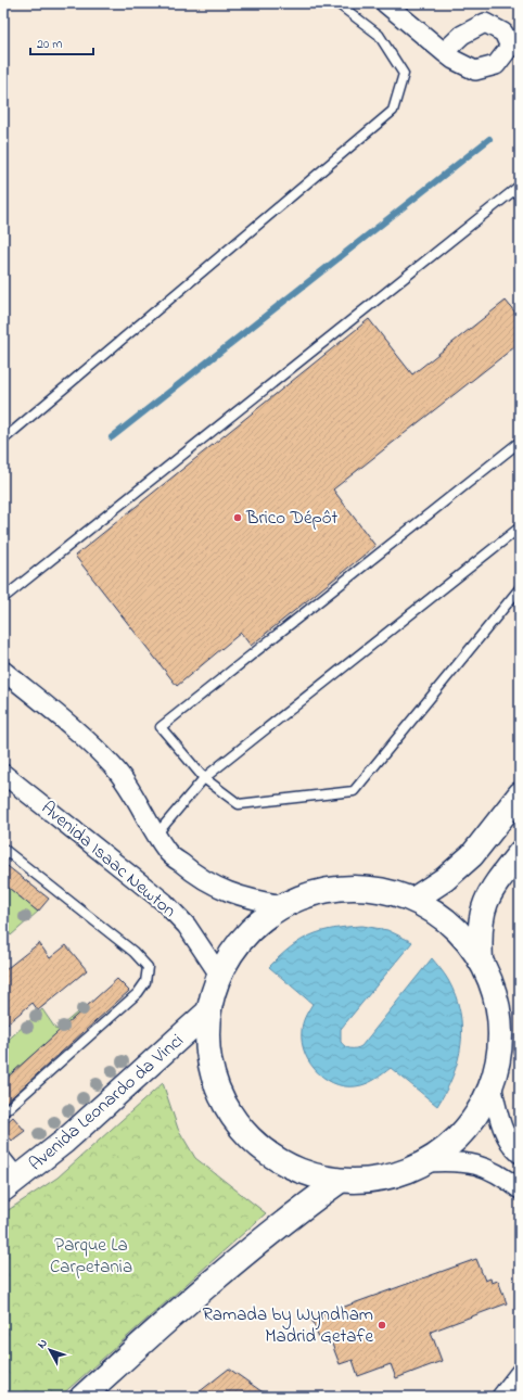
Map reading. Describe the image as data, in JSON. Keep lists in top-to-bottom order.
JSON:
{
  "streets": {
    "street": ["Avenida Isaac Newton", "Avenida Leonardo da Vinci"]
  },
  "parks": ["Parque La Carpetania"],
  "places": ["Brico Dépôt", "Ramada by Wyndham Madrid Getafe"],
  "scale_bar": "20 m",
  "north": "top left"
}
